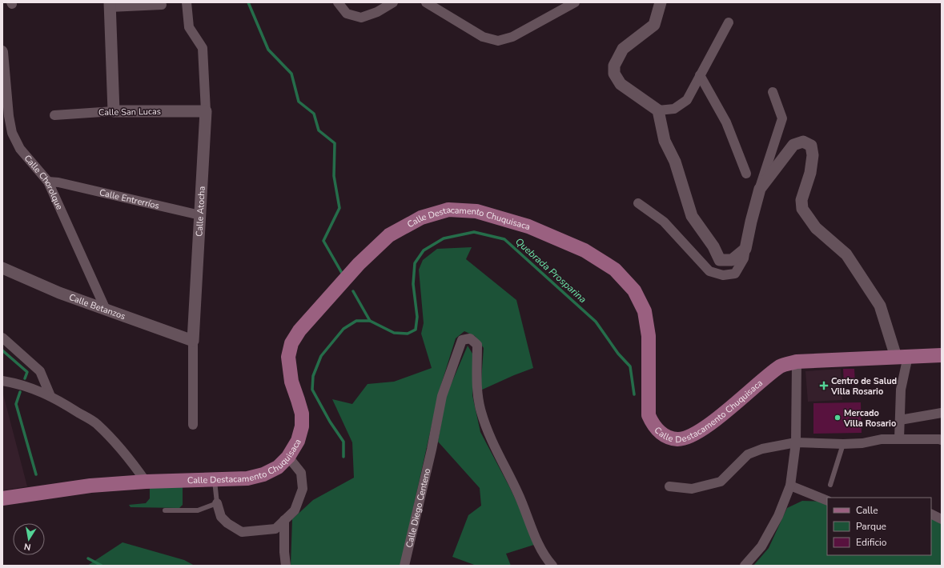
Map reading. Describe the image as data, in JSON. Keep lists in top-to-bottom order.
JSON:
{
  "streets": {
    "main road": ["Calle Destacamento Chuquisaca"],
    "street": [
      "Calle San Lucas",
      "Calle Chorolque",
      "Calle Entrerríos",
      "Calle Atocha",
      "Calle Betanzos",
      "Calle Diego Centeno"
    ]
  },
  "crossings": [
    ["Calle San Lucas", "Calle Atocha"],
    ["Calle Chorolque", "Calle Entrerríos"],
    ["Calle Chorolque", "Calle Betanzos"],
    ["Calle Entrerríos", "Calle Atocha"],
    ["Calle Atocha", "Calle Betanzos"]
  ],
  "water": ["Quebrada Prosparina"],
  "places": {
    "health": ["Centro de Salud Villa Rosario"],
    "other": ["Mercado Villa Rosario"]
  },
  "legend": ["Calle", "Parque", "Edificio"],
  "north": "bottom"
}
